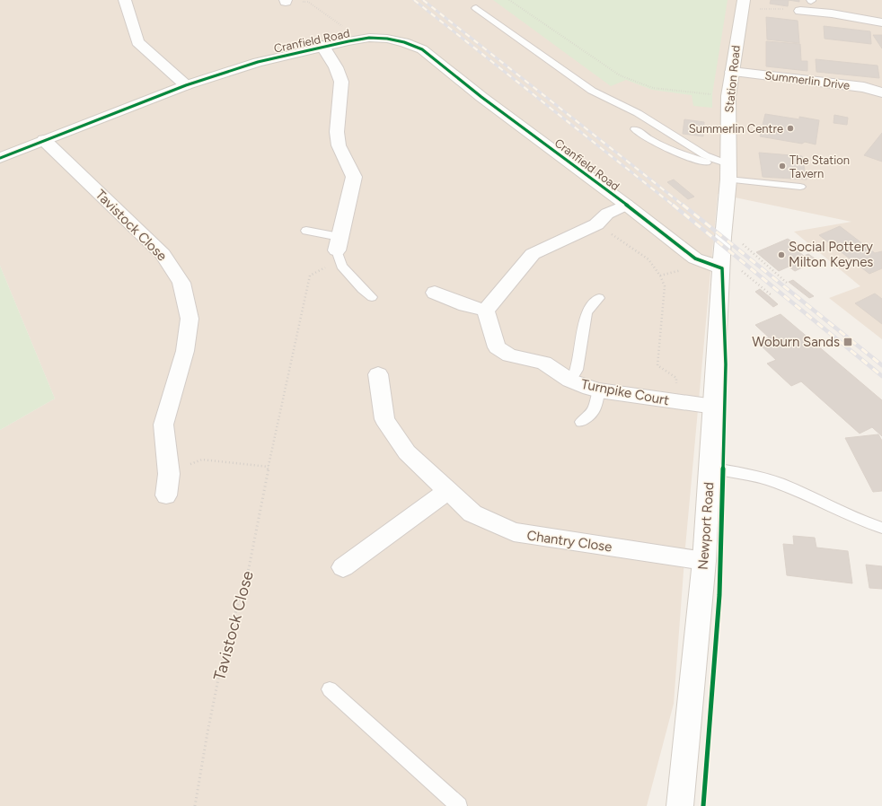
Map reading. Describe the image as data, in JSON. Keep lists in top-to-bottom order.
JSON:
{
  "streets": {
    "street": [
      "Cranfield Road",
      "Station Road",
      "Summerlin Drive",
      "Tavistock Close",
      "Turnpike Court",
      "Newport Road",
      "Chantry Close"
    ]
  },
  "crossings": [
    ["Cranfield Road", "Tavistock Close"],
    ["Cranfield Road", "Newport Road"],
    ["Station Road", "Summerlin Drive"],
    ["Station Road", "Newport Road"],
    ["Turnpike Court", "Newport Road"],
    ["Newport Road", "Chantry Close"]
  ],
  "places": {
    "other": ["Summerlin Centre", "The Station Tavern", "Social Pottery Milton Keynes"],
    "transit": ["Woburn Sands"]
  }
}
